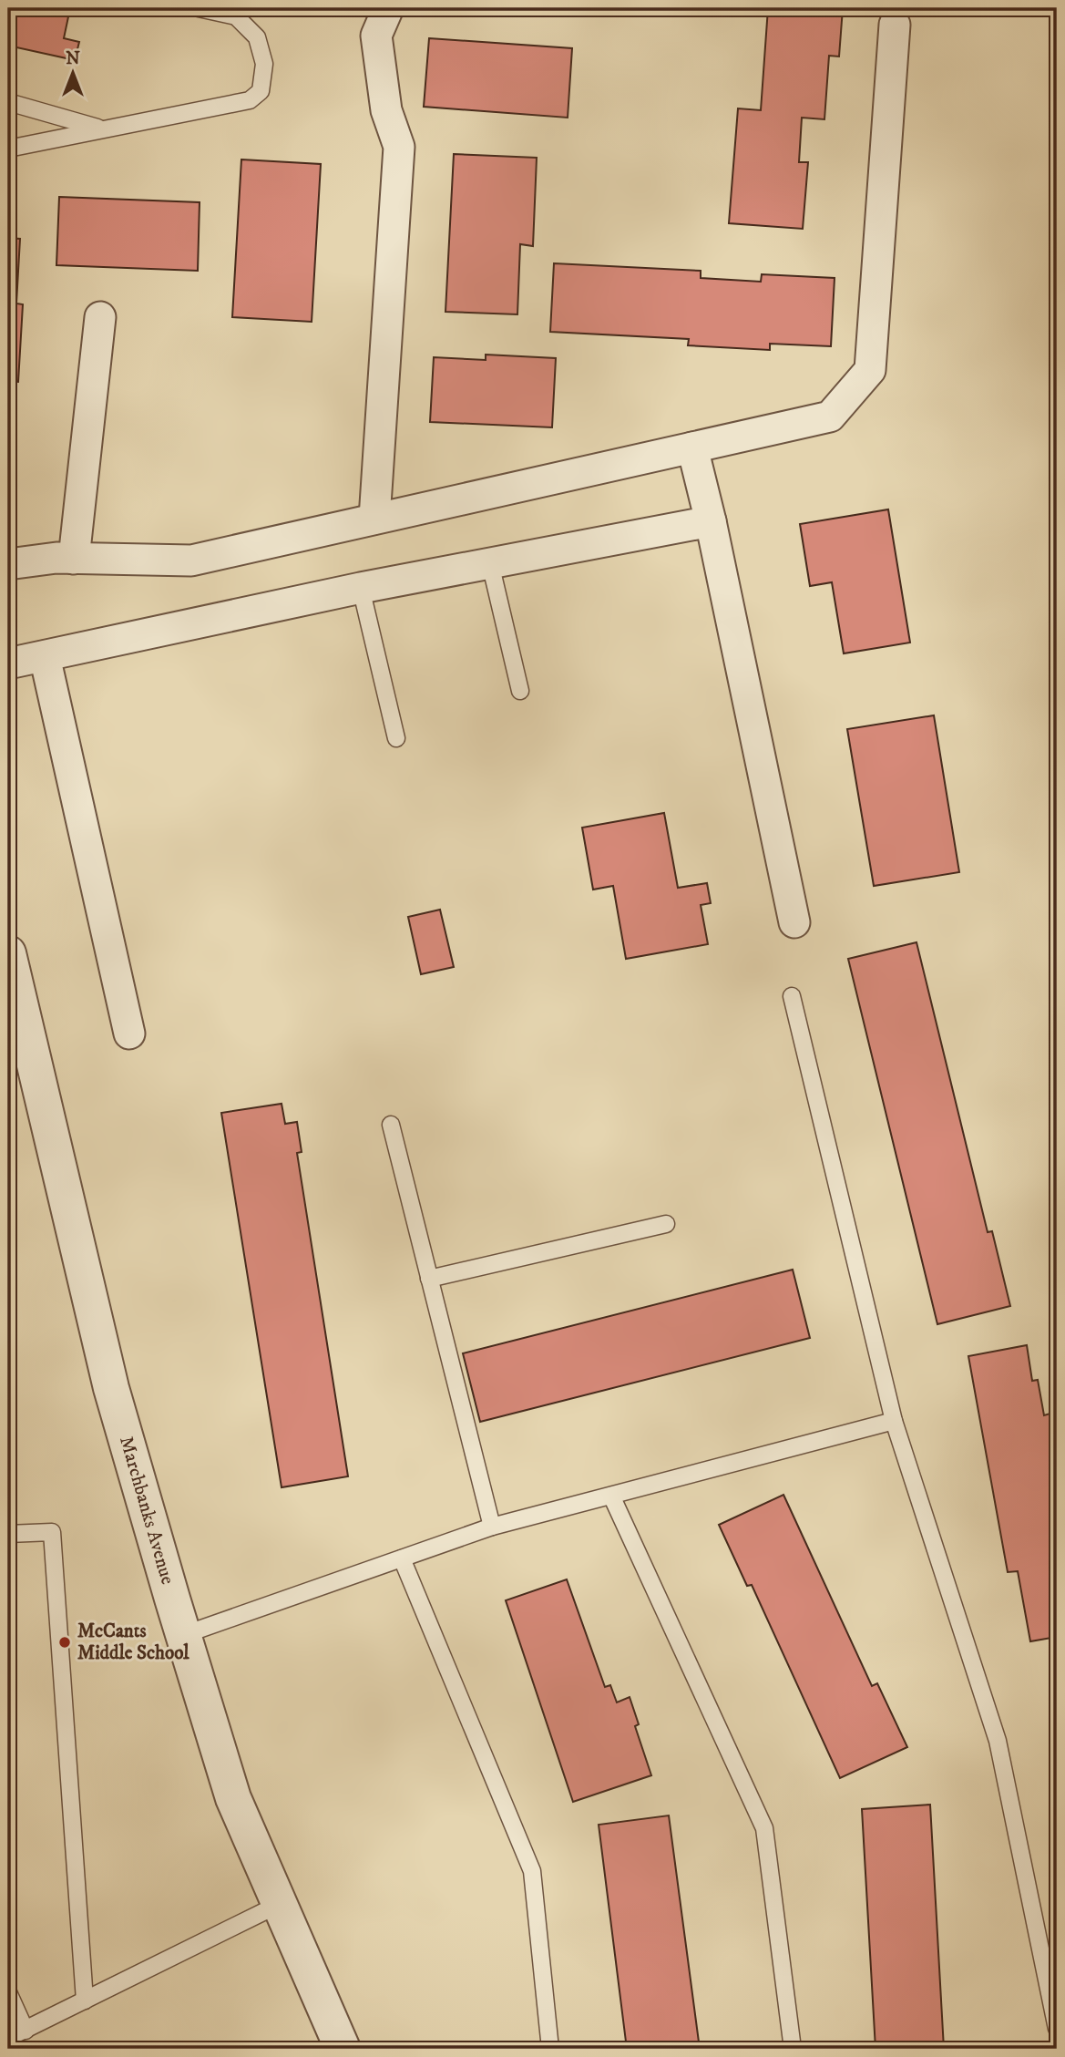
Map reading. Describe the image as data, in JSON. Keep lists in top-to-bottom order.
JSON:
{
  "streets": {
    "street": ["Marchbanks Avenue"]
  },
  "places": ["McCants Middle School"],
  "north": "top"
}
